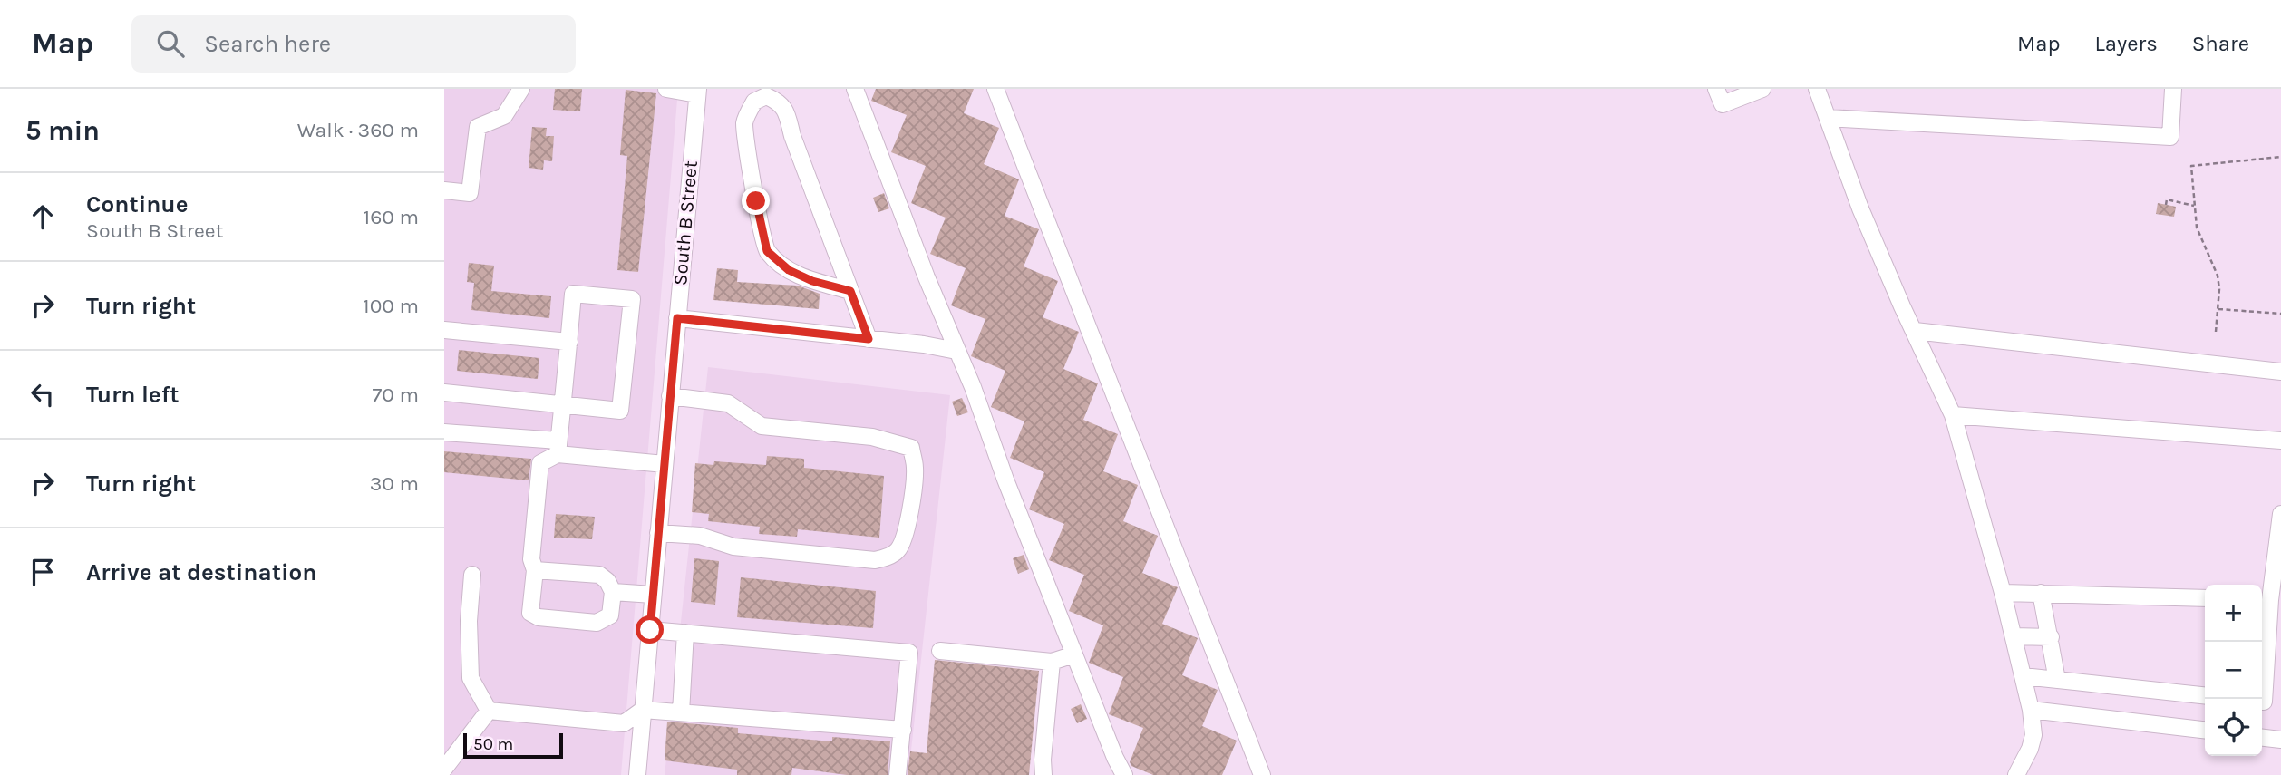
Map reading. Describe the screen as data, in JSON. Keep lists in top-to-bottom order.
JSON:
{
  "streets": {
    "street": ["South B Street"]
  },
  "scale_bar": "50 m",
  "page": {
    "header": "Map",
    "search": "Search here",
    "nav": ["Map", "Layers", "Share"],
    "heading": ["5 min", "Walk · 360 m"],
    "list": [
      ["Continue", "South B Street", "160 m"],
      ["Turn right", "100 m"],
      ["Turn left", "70 m"],
      ["Turn right", "30 m"],
      "Arrive at destination"
    ],
    "map_buttons": ["+", "−"],
    "scale": "50 m"
  }
}
